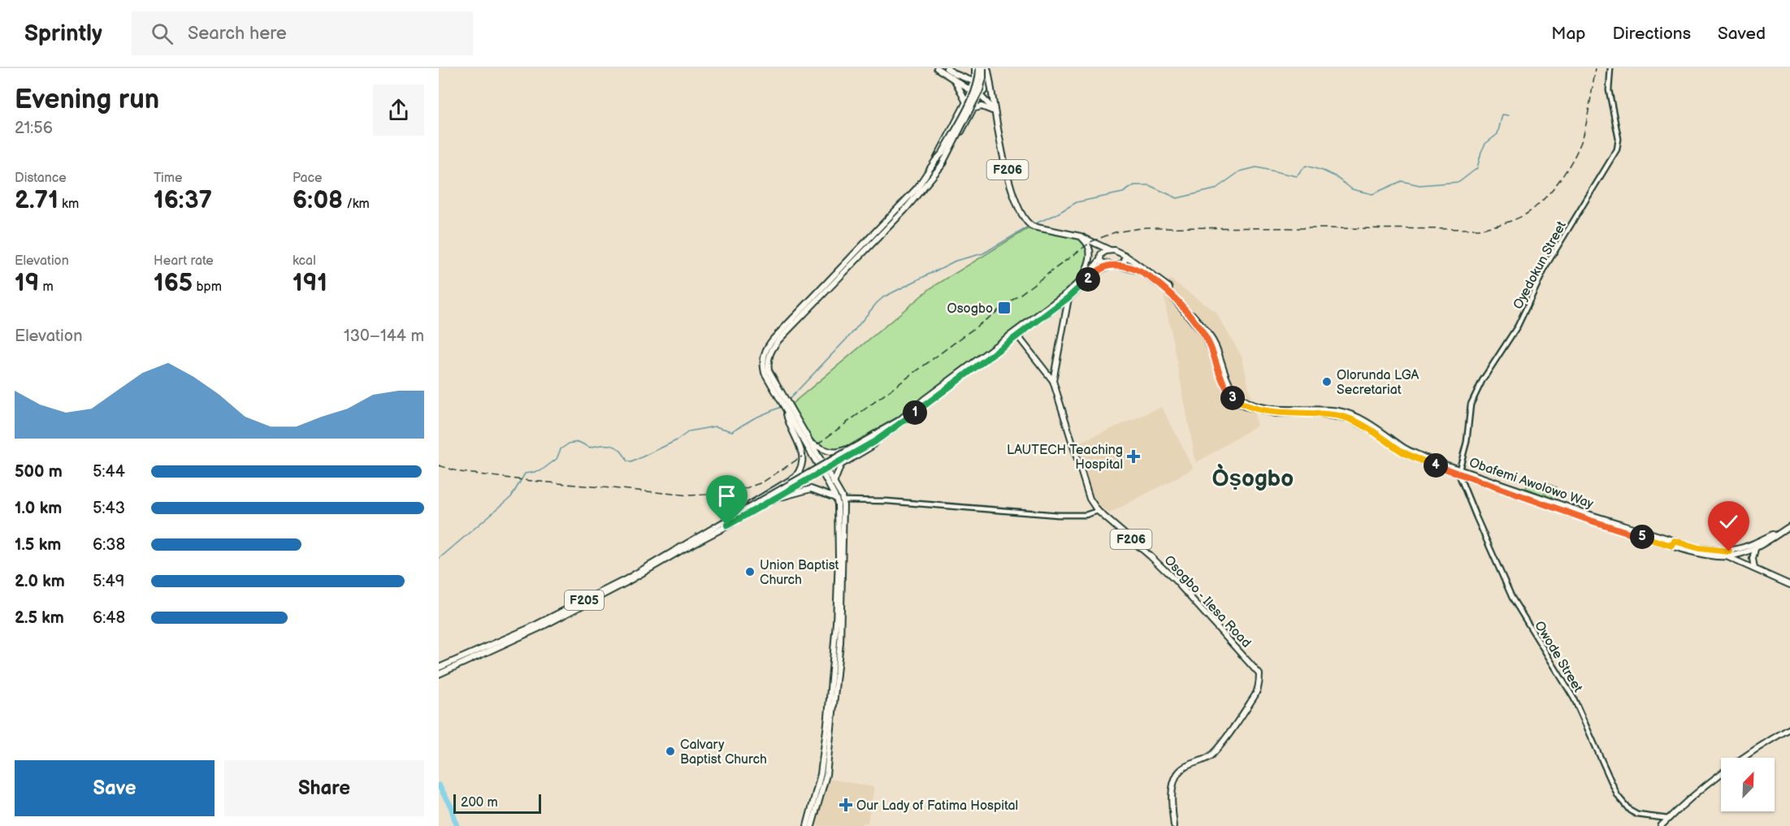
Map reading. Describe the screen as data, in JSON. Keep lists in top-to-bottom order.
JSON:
{
  "streets": {
    "main road": [
      "F206",
      "Obafemi Awolowo Way",
      "F205",
      "Osogbo - Ilesa Road"
    ],
    "street": ["Oyedokun Street", "Owode Street"]
  },
  "crossings": [
    ["F206", "Obafemi Awolowo Way"],
    ["F206", "F205"],
    ["F206", "Osogbo - Ilesa Road"],
    ["Oyedokun Street", "Obafemi Awolowo Way"],
    ["Oyedokun Street", "Owode Street"],
    ["Obafemi Awolowo Way", "F205"],
    ["Obafemi Awolowo Way", "Owode Street"],
    ["F205", "Osogbo - Ilesa Road"]
  ],
  "districts": ["Òṣogbo"],
  "places": {
    "transit": ["Osogbo"],
    "other": ["Olorunda LGA Secretariat", "Union Baptist Church", "Calvary Baptist Church"],
    "health": ["LAUTECH Teaching Hospital", "Our Lady of Fatima Hospital"]
  },
  "scale_bar": "200 m",
  "north": "top right",
  "page": {
    "header": "Sprintly",
    "search": "Search here",
    "nav": ["Map", "Directions", "Saved"],
    "heading": ["Evening run", "21:56"],
    "stats": [
      ["Distance", "2.71 km"],
      ["Time", "16:37"],
      ["Pace", "6:08 /km"],
      ["Elevation", "19 m"],
      ["Heart rate", "165 bpm"],
      ["kcal", "191"]
    ],
    "pins": [
      "2",
      "3",
      "1",
      "4",
      "5"
    ],
    "chart": ["Elevation", "130–144 m"],
    "list": [
      {
        "name": "500 m",
        "note": "5:44"
      },
      {
        "name": "1.0 km",
        "note": "5:43"
      },
      {
        "name": "1.5 km",
        "note": "6:38"
      },
      {
        "name": "2.0 km",
        "note": "5:49"
      },
      {
        "name": "2.5 km",
        "note": "6:48"
      }
    ],
    "buttons": ["Save", "Share"],
    "scale": "200 m"
  }
}
